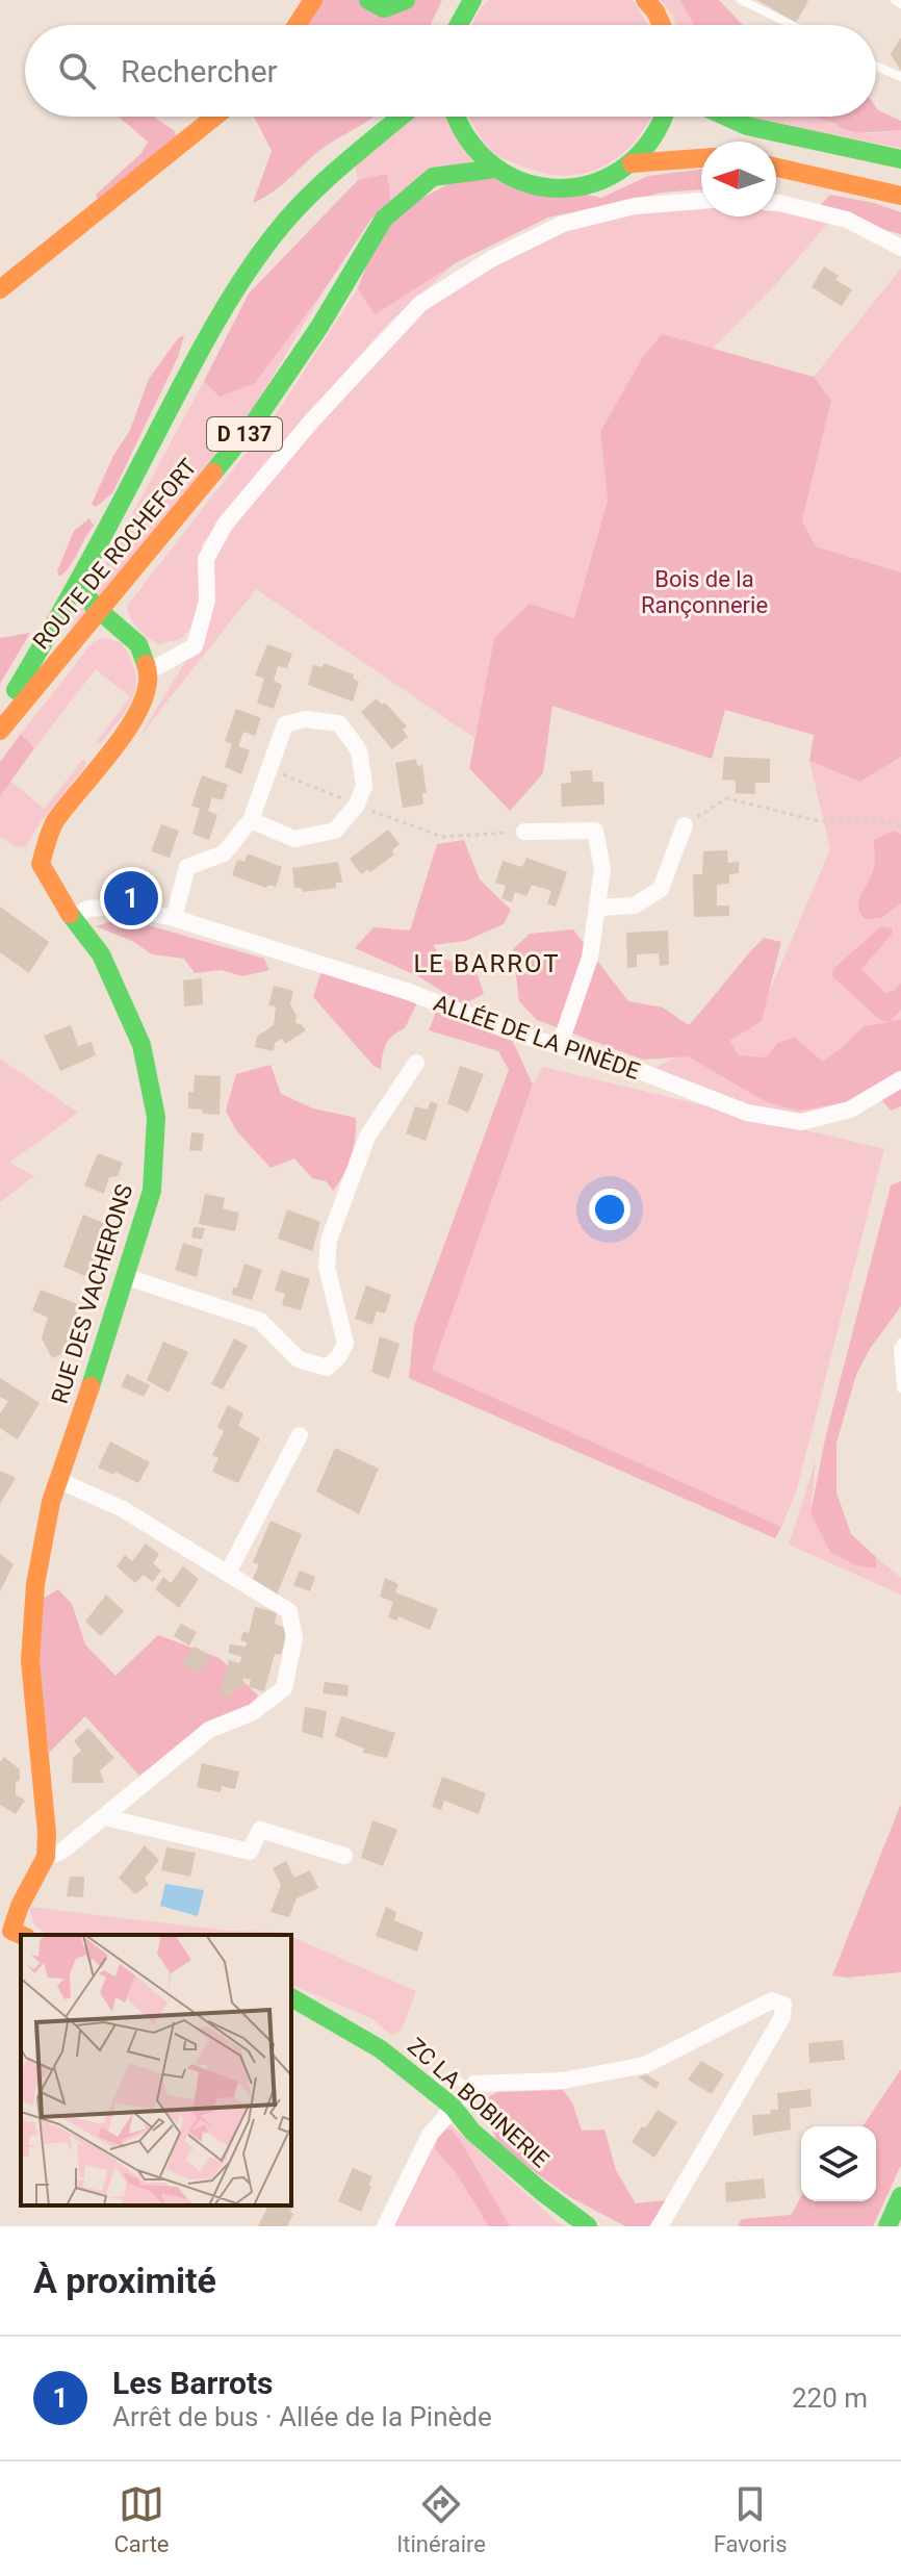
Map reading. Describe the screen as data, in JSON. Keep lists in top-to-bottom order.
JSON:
{
  "streets": {
    "main road": [
      "D 137",
      "ROUTE DE ROCHEFORT",
      "RUE DES VACHERONS",
      "ZC LA BOBINERIE"
    ],
    "street": ["ALLÉE DE LA PINÈDE"]
  },
  "crossings": [
    ["ALLÉE DE LA PINÈDE", "RUE DES VACHERONS"]
  ],
  "districts": ["LE BARROT"],
  "parks": ["Bois de la Rançonnerie"],
  "north": "left",
  "page": {
    "search": "Rechercher",
    "pins": "1",
    "heading": "À proximité",
    "list": [
      {
        "mark": "1",
        "name": "Les Barrots",
        "note": "Arrêt de bus · Allée de la Pinède",
        "value": "220 m"
      }
    ],
    "nav": ["Carte", "Itinéraire", "Favoris"]
  }
}
